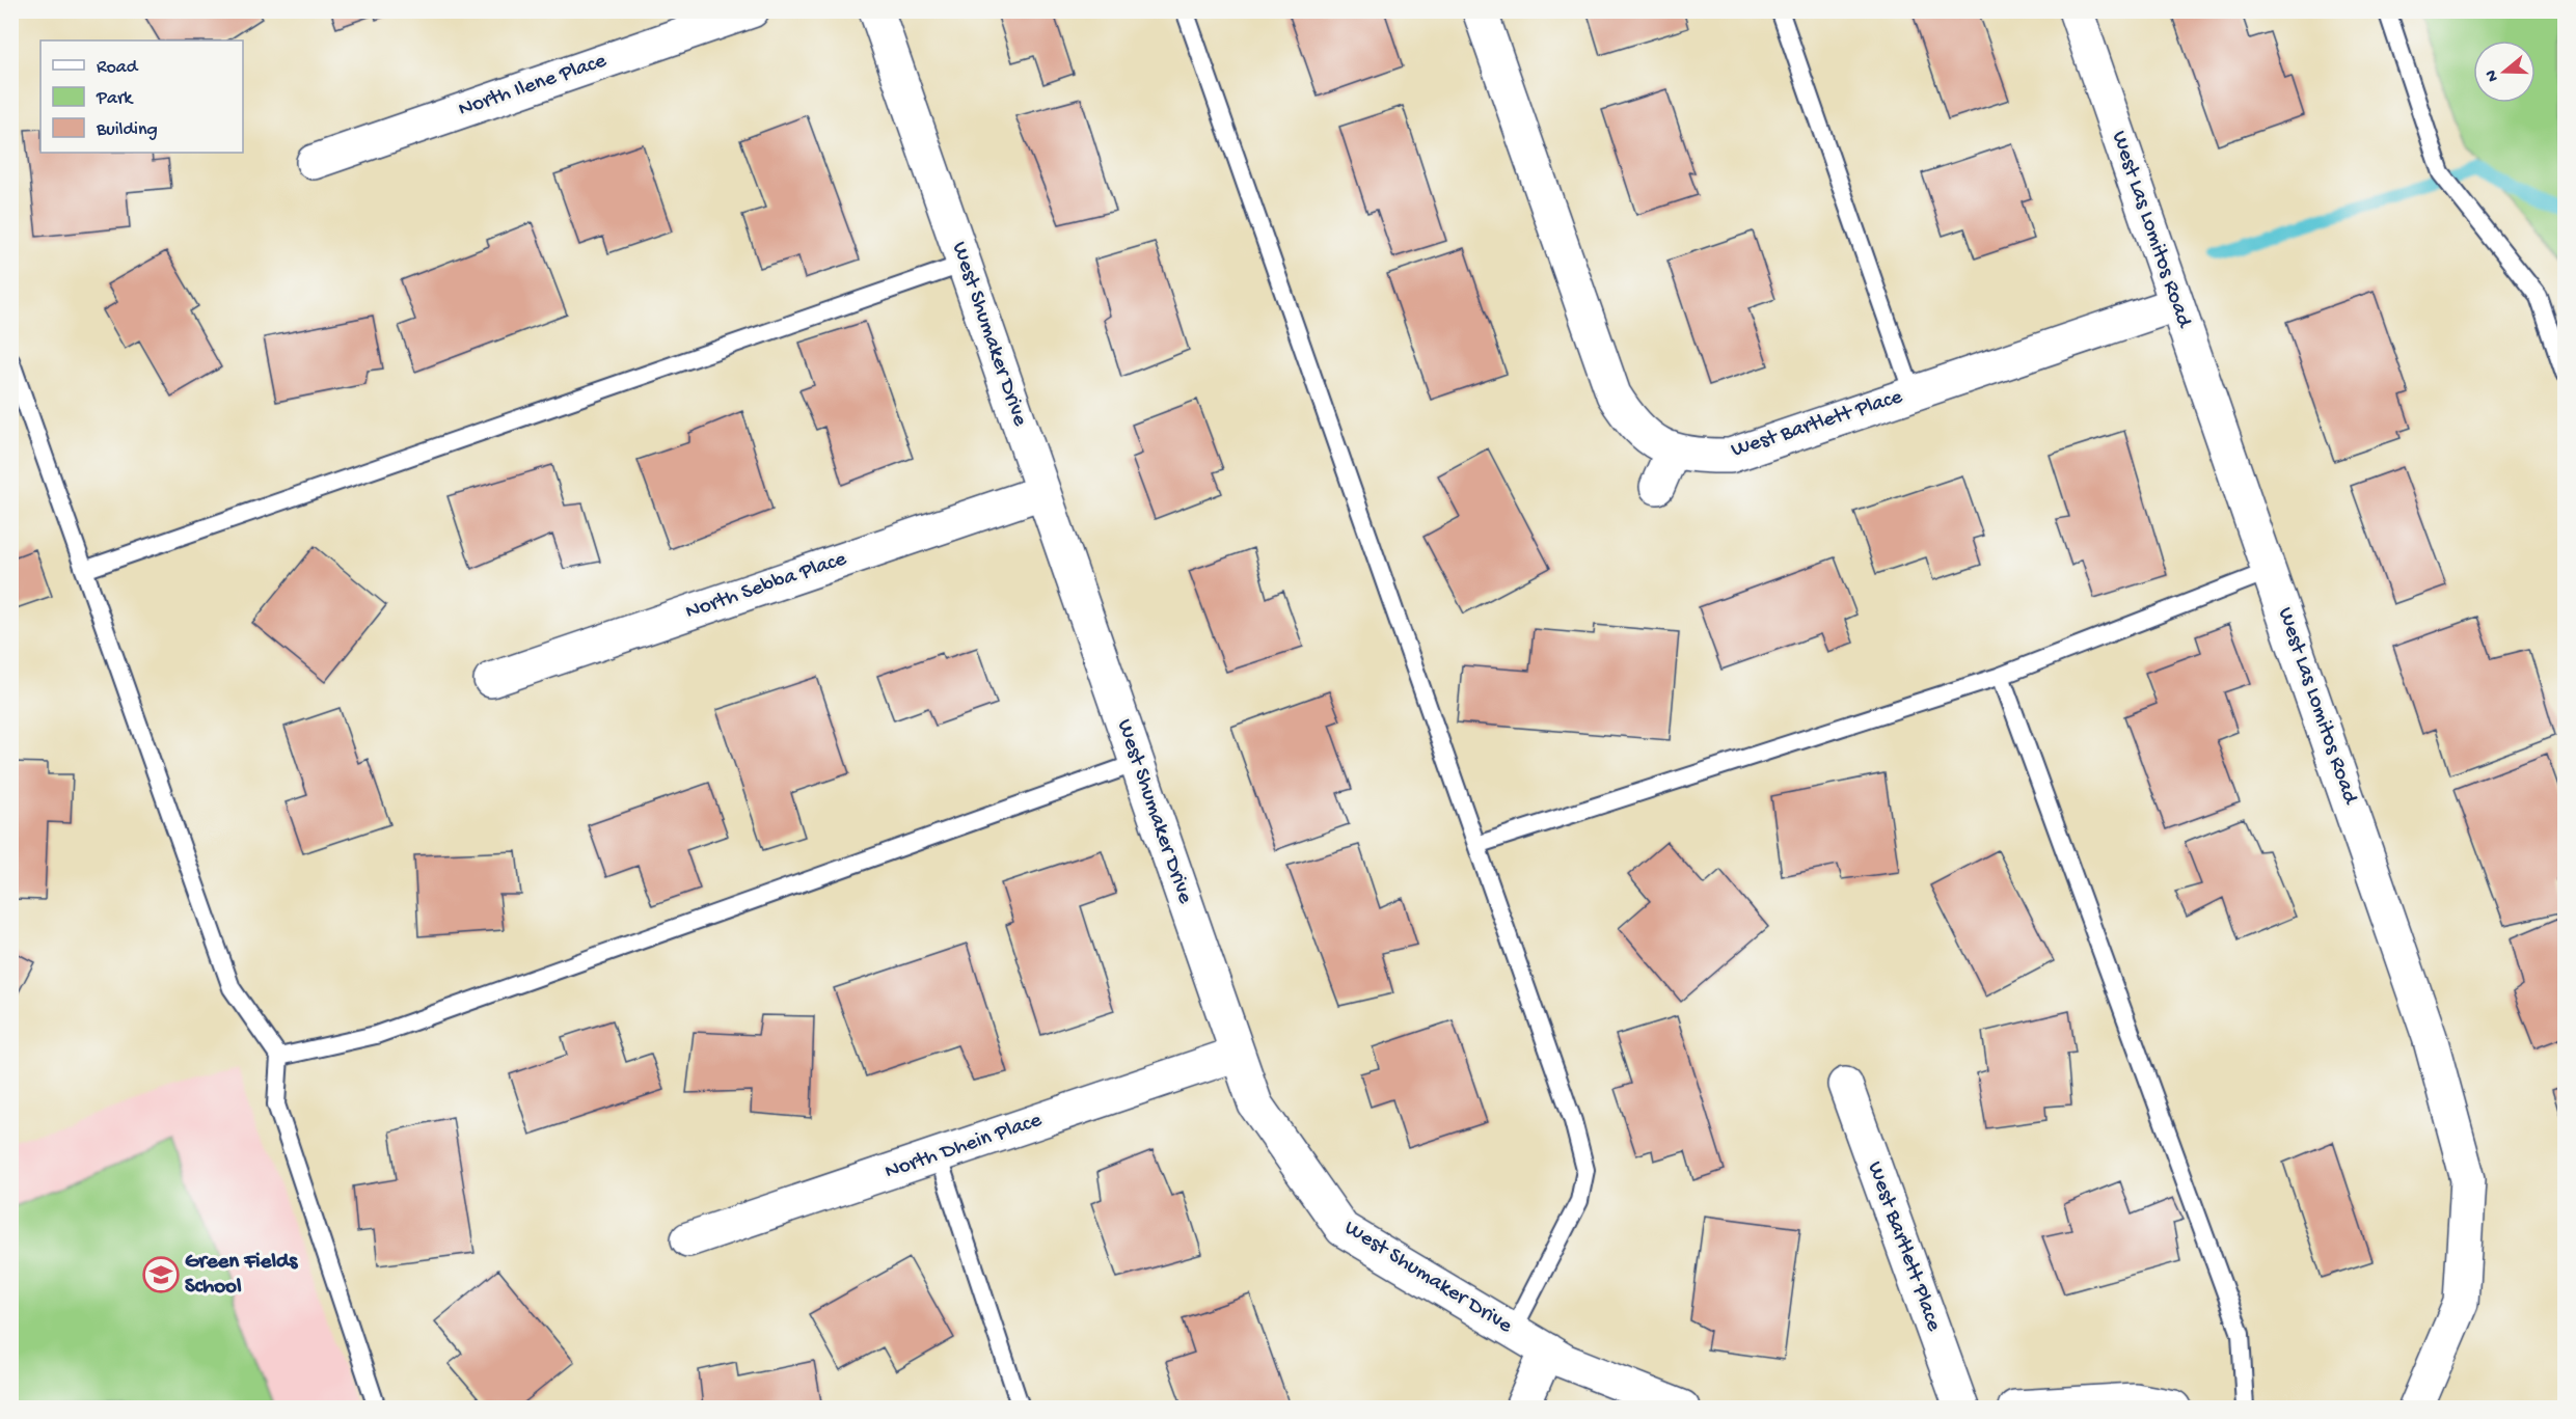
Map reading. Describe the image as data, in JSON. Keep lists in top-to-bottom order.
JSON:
{
  "streets": {
    "street": [
      "North Ilene Place",
      "West Las Lomitos Road",
      "West Shumaker Drive",
      "West Bartlett Place",
      "North Sebba Place",
      "North Dhein Place"
    ]
  },
  "crossings": [
    ["West Las Lomitos Road", "West Bartlett Place"],
    ["West Shumaker Drive", "North Sebba Place"],
    ["West Shumaker Drive", "North Dhein Place"]
  ],
  "places": {
    "school or university": ["Green Fields School"]
  },
  "legend": ["Road", "Park", "Building"],
  "north": "left"
}
